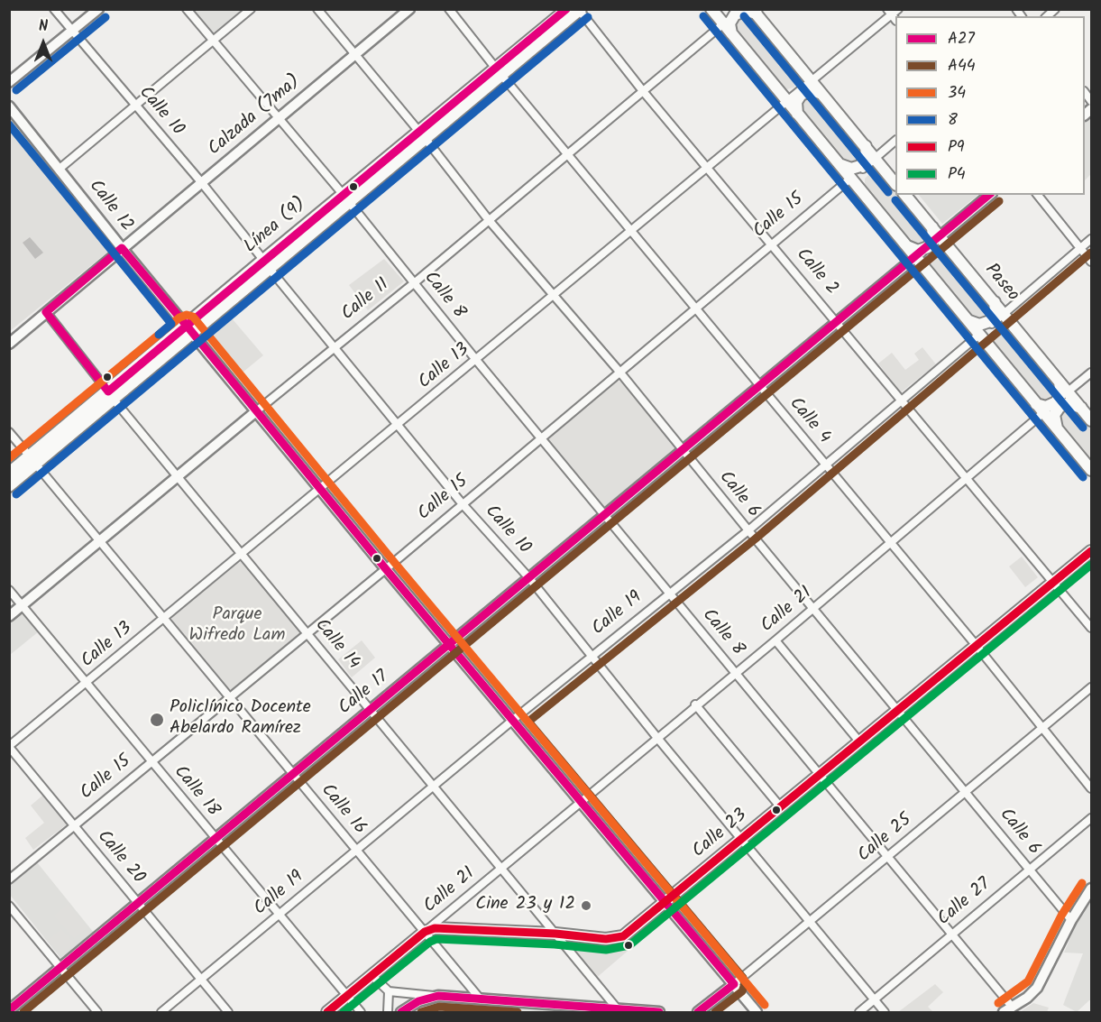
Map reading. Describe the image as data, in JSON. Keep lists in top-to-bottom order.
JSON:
{
  "streets": {
    "main road": [
      "Calzada (7ma)",
      "Calle 12",
      "Línea (9)",
      "Paseo",
      "Calle 11",
      "Calle 19",
      "Calle 17",
      "Calle 23",
      "Calle 25"
    ],
    "street": [
      "Calle 10",
      "Calle 15",
      "Calle 2",
      "Calle 8",
      "Calle 13",
      "Calle 4",
      "Calle 6",
      "Calle 21",
      "Calle 14",
      "Calle 18",
      "Calle 16",
      "Calle 20",
      "Calle 27"
    ]
  },
  "crossings": [
    ["Calle 10", "Calzada (7ma)"],
    ["Calle 10", "Calle 15"],
    ["Calle 10", "Línea (9)"],
    ["Calle 10", "Calle 11"],
    ["Calle 10", "Calle 13"],
    ["Calle 10", "Calle 21"],
    ["Calle 10", "Calle 19"],
    ["Calle 10", "Calle 17"],
    ["Calle 10", "Calle 23"],
    ["Calle 10", "Calle 25"],
    ["Calle 10", "Calle 27"],
    ["Calzada (7ma)", "Calle 12"],
    ["Calzada (7ma)", "Calle 8"],
    ["Calzada (7ma)", "Calle 6"],
    ["Calzada (7ma)", "Calle 14"],
    ["Calle 12", "Calle 15"],
    ["Calle 12", "Línea (9)"],
    ["Calle 12", "Calle 11"],
    ["Calle 12", "Calle 13"],
    ["Calle 12", "Calle 21"],
    ["Calle 12", "Calle 19"],
    ["Calle 12", "Calle 17"],
    ["Calle 12", "Calle 23"],
    ["Calle 12", "Calle 25"],
    ["Calle 15", "Calle 2"],
    ["Calle 15", "Calle 8"],
    ["Calle 15", "Calle 4"],
    ["Calle 15", "Calle 6"],
    ["Calle 15", "Calle 14"],
    ["Calle 15", "Calle 18"],
    ["Calle 15", "Calle 16"],
    ["Calle 15", "Calle 20"],
    ["Línea (9)", "Calle 2"],
    ["Línea (9)", "Calle 8"],
    ["Línea (9)", "Calle 4"],
    ["Línea (9)", "Calle 6"],
    ["Línea (9)", "Calle 14"],
    ["Línea (9)", "Calle 16"],
    ["Calle 2", "Calle 11"],
    ["Calle 2", "Calle 13"],
    ["Calle 2", "Calle 21"],
    ["Calle 2", "Calle 19"],
    ["Calle 2", "Calle 17"],
    ["Calle 2", "Calle 23"],
    ["Paseo", "Calle 21"],
    ["Paseo", "Calle 19"],
    ["Paseo", "Calle 17"],
    ["Calle 8", "Calle 11"],
    ["Calle 8", "Calle 13"],
    ["Calle 8", "Calle 21"],
    ["Calle 8", "Calle 19"],
    ["Calle 8", "Calle 17"],
    ["Calle 8", "Calle 23"],
    ["Calle 8", "Calle 25"],
    ["Calle 8", "Calle 27"],
    ["Calle 11", "Calle 4"],
    ["Calle 11", "Calle 6"],
    ["Calle 11", "Calle 14"],
    ["Calle 11", "Calle 18"],
    ["Calle 11", "Calle 16"],
    ["Calle 13", "Calle 4"],
    ["Calle 13", "Calle 6"],
    ["Calle 13", "Calle 14"],
    ["Calle 13", "Calle 18"],
    ["Calle 13", "Calle 16"],
    ["Calle 13", "Calle 20"],
    ["Calle 4", "Calle 21"],
    ["Calle 4", "Calle 19"],
    ["Calle 4", "Calle 17"],
    ["Calle 4", "Calle 23"],
    ["Calle 4", "Calle 25"],
    ["Calle 6", "Calle 21"],
    ["Calle 6", "Calle 19"],
    ["Calle 6", "Calle 17"],
    ["Calle 6", "Calle 23"],
    ["Calle 6", "Calle 25"],
    ["Calle 6", "Calle 27"],
    ["Calle 21", "Calle 14"],
    ["Calle 21", "Calle 16"],
    ["Calle 21", "Calle 23"],
    ["Calle 19", "Calle 14"],
    ["Calle 19", "Calle 18"],
    ["Calle 19", "Calle 16"],
    ["Calle 19", "Calle 20"],
    ["Calle 14", "Calle 17"],
    ["Calle 14", "Calle 23"],
    ["Calle 17", "Calle 18"],
    ["Calle 17", "Calle 16"],
    ["Calle 17", "Calle 20"],
    ["Calle 16", "Calle 23"]
  ],
  "parks": ["Parque Wifredo Lam"],
  "places": ["Policlínico Docente Abelardo Ramírez", "Cine 23 y 12"],
  "lines": [
    "transit line A27",
    "transit line 8",
    "transit line A44",
    "transit line 34",
    "transit line P9",
    "transit line P4"
  ],
  "legend": [
    "A27",
    "A44",
    "34",
    "8",
    "P9",
    "P4"
  ],
  "north": "top"
}
